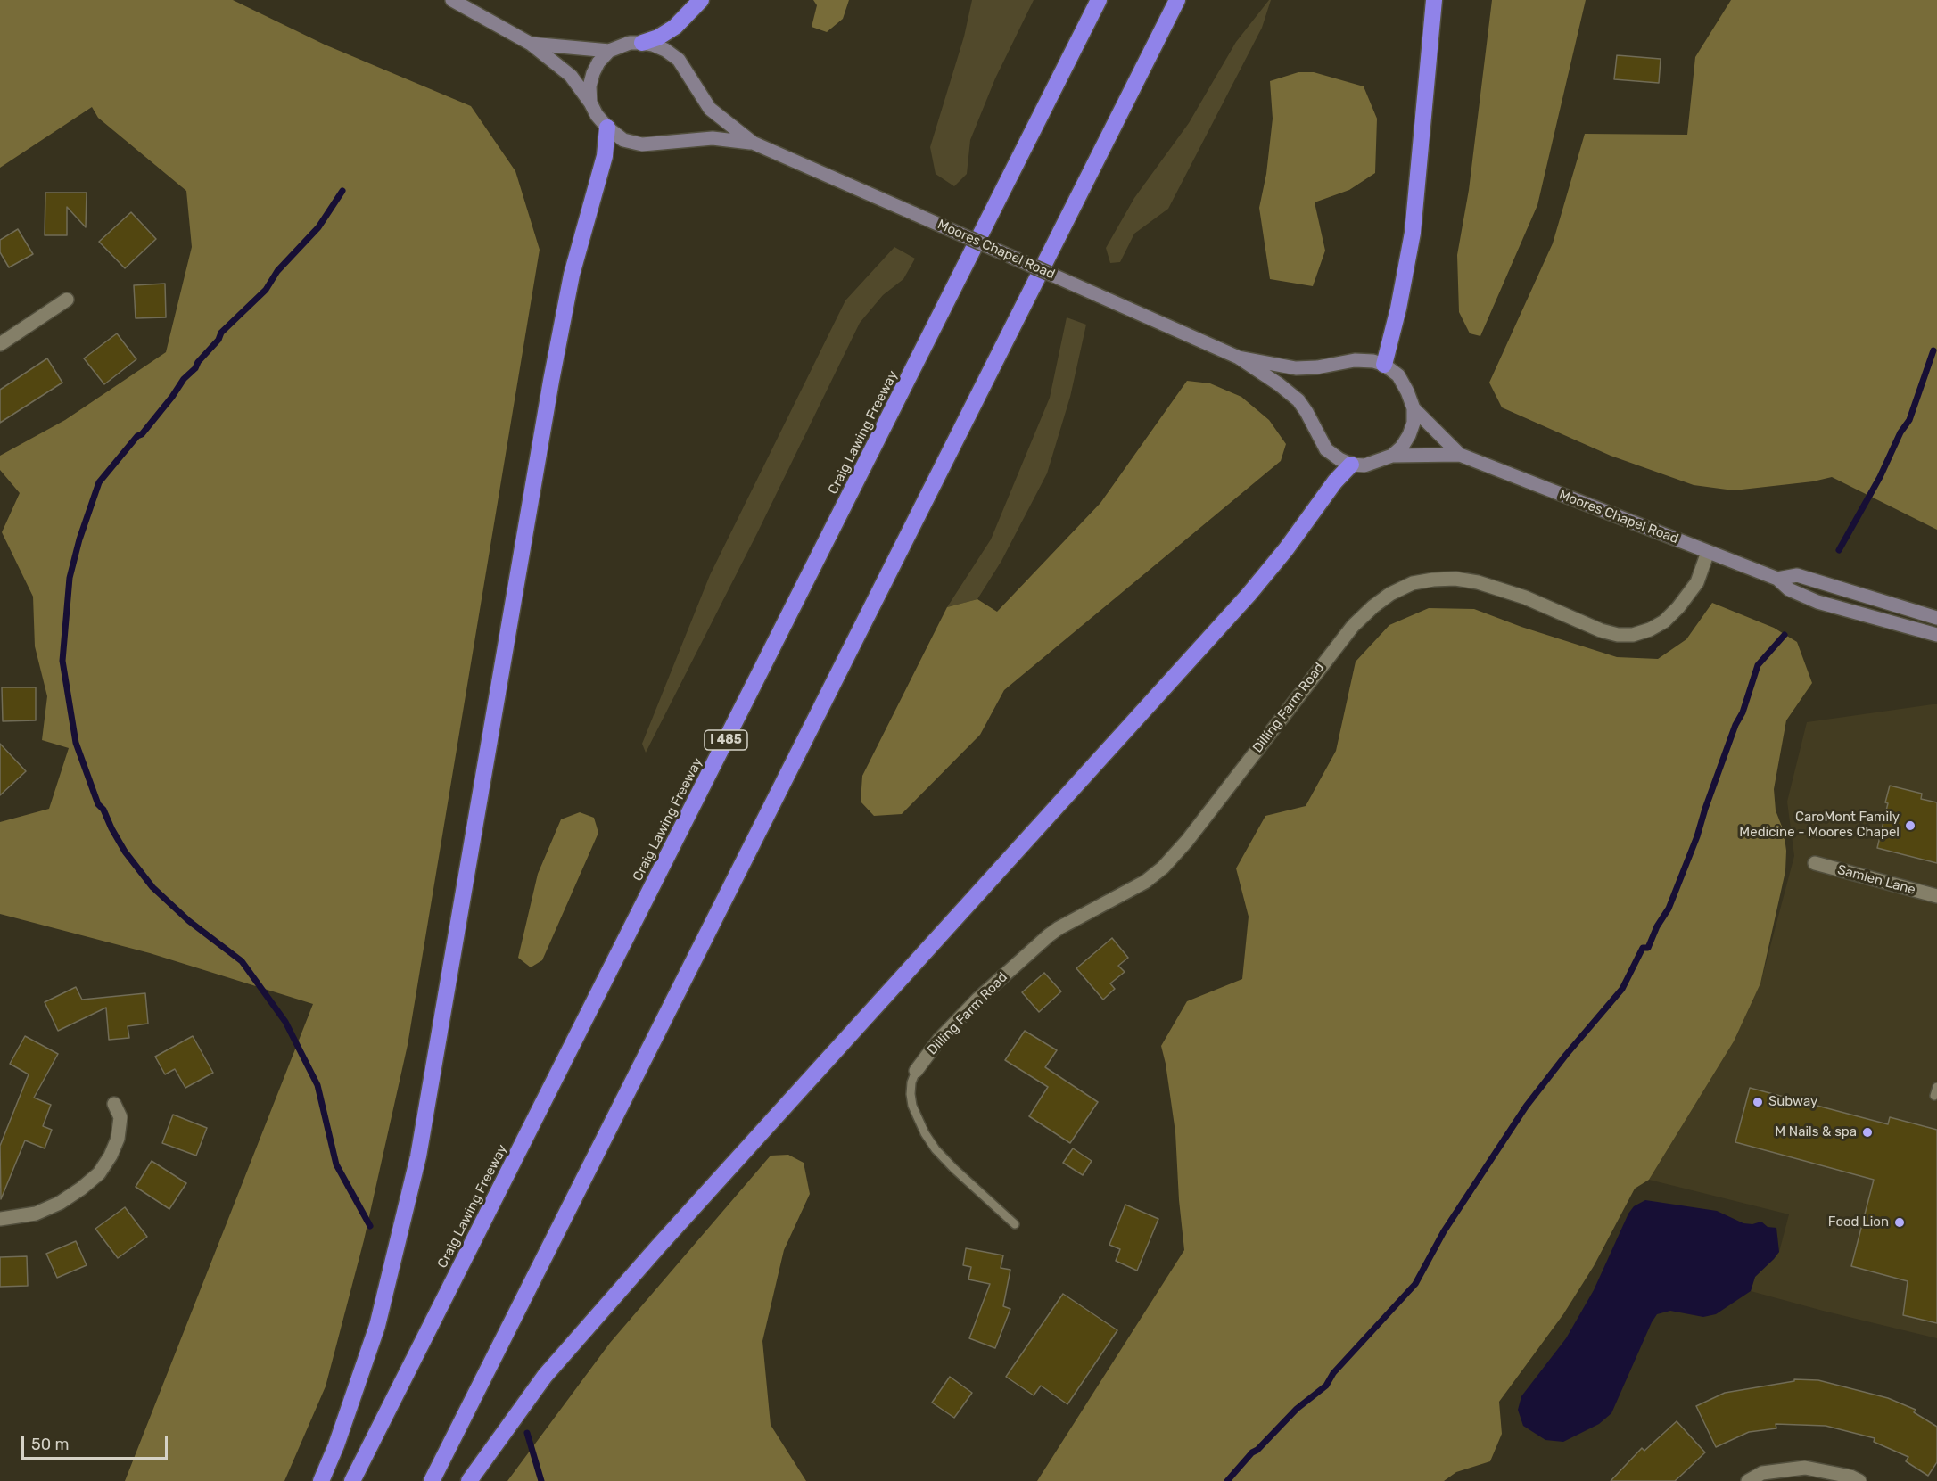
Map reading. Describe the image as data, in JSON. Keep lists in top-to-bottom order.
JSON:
{
  "streets": {
    "highway": ["Craig Lawing Freeway", "I 485"],
    "main road": ["Moores Chapel Road"],
    "street": ["Dilling Farm Road", "Samlen Lane"]
  },
  "crossings": [
    ["Moores Chapel Road", "Dilling Farm Road"]
  ],
  "places": [
    "CaroMont Family Medicine - Moores Chapel",
    "Subway",
    "M Nails & spa",
    "Food Lion"
  ],
  "scale_bar": "50 m"
}
